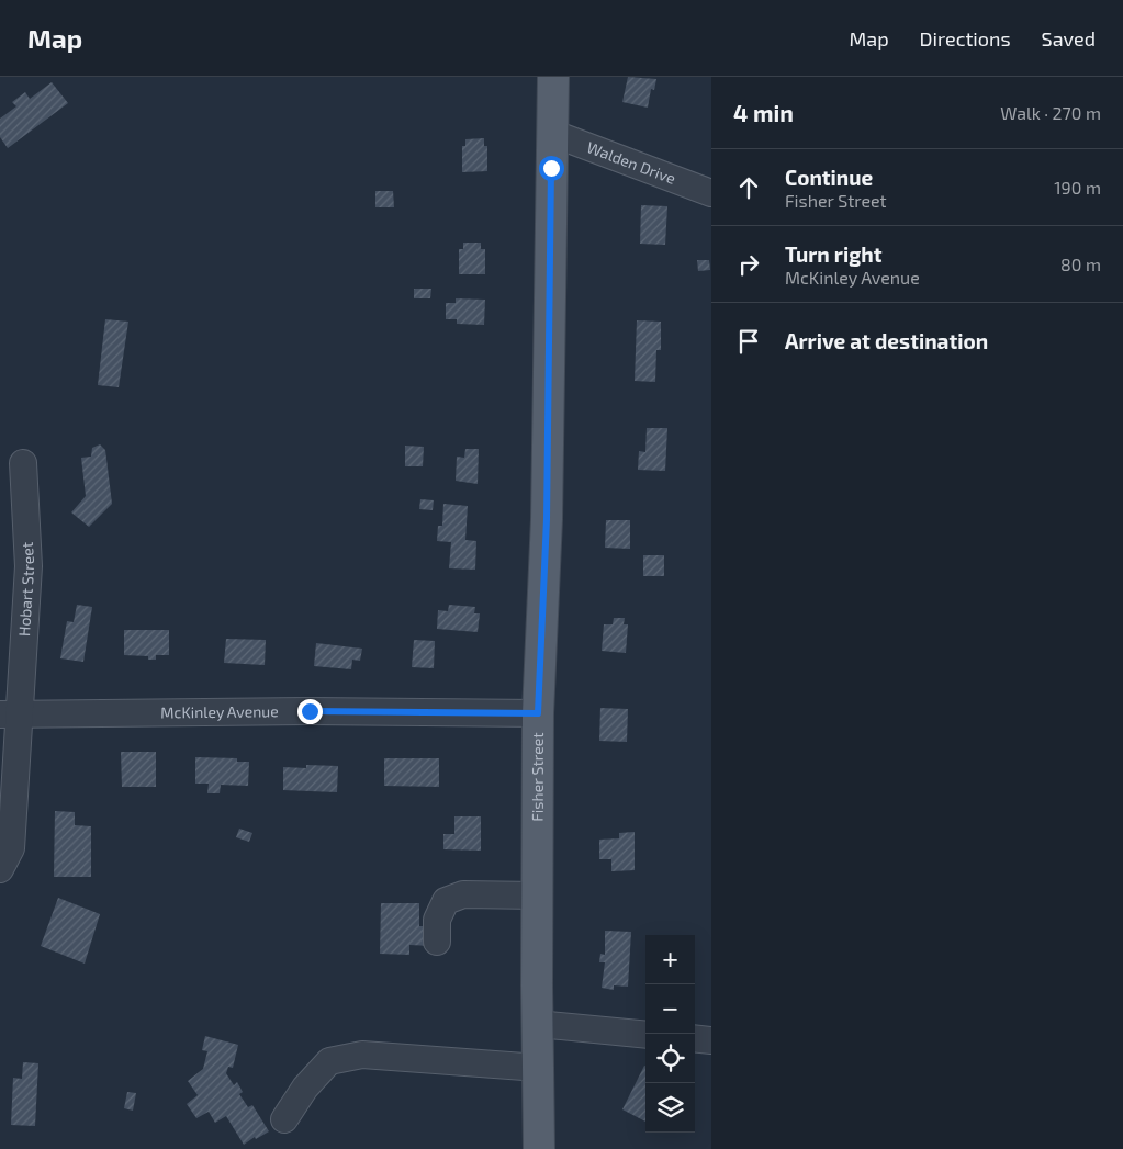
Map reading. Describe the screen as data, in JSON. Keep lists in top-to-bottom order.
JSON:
{
  "streets": {
    "main road": ["Fisher Street"],
    "street": ["Walden Drive", "Hobart Street", "McKinley Avenue"]
  },
  "crossings": [
    ["Walden Drive", "Fisher Street"],
    ["Hobart Street", "McKinley Avenue"],
    ["McKinley Avenue", "Fisher Street"]
  ],
  "page": {
    "header": "Map",
    "nav": ["Map", "Directions", "Saved"],
    "heading": ["4 min", "Walk · 270 m"],
    "list": [
      ["Continue", "Fisher Street", "190 m"],
      ["Turn right", "McKinley Avenue", "80 m"],
      "Arrive at destination"
    ],
    "map_buttons": ["+", "−"]
  }
}
